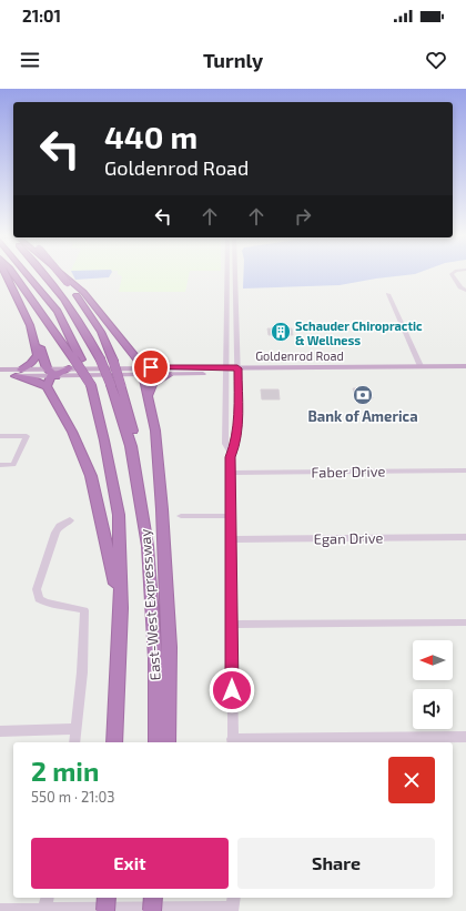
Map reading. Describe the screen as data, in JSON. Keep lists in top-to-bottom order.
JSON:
{
  "streets": {
    "highway": ["East-West Expressway"],
    "main road": ["Goldenrod Road"],
    "street": ["Faber Drive", "Egan Drive"]
  },
  "places": {
    "building": ["Schauder Chiropractic & Wellness"],
    "bank": ["Bank of America"]
  },
  "north": "left",
  "page": {
    "status": "21:01",
    "header": "Turnly",
    "turn": ["440 m", "Goldenrod Road"],
    "heading": ["2 min", "550 m · 21:03"],
    "buttons": ["Exit", "Share"]
  }
}
